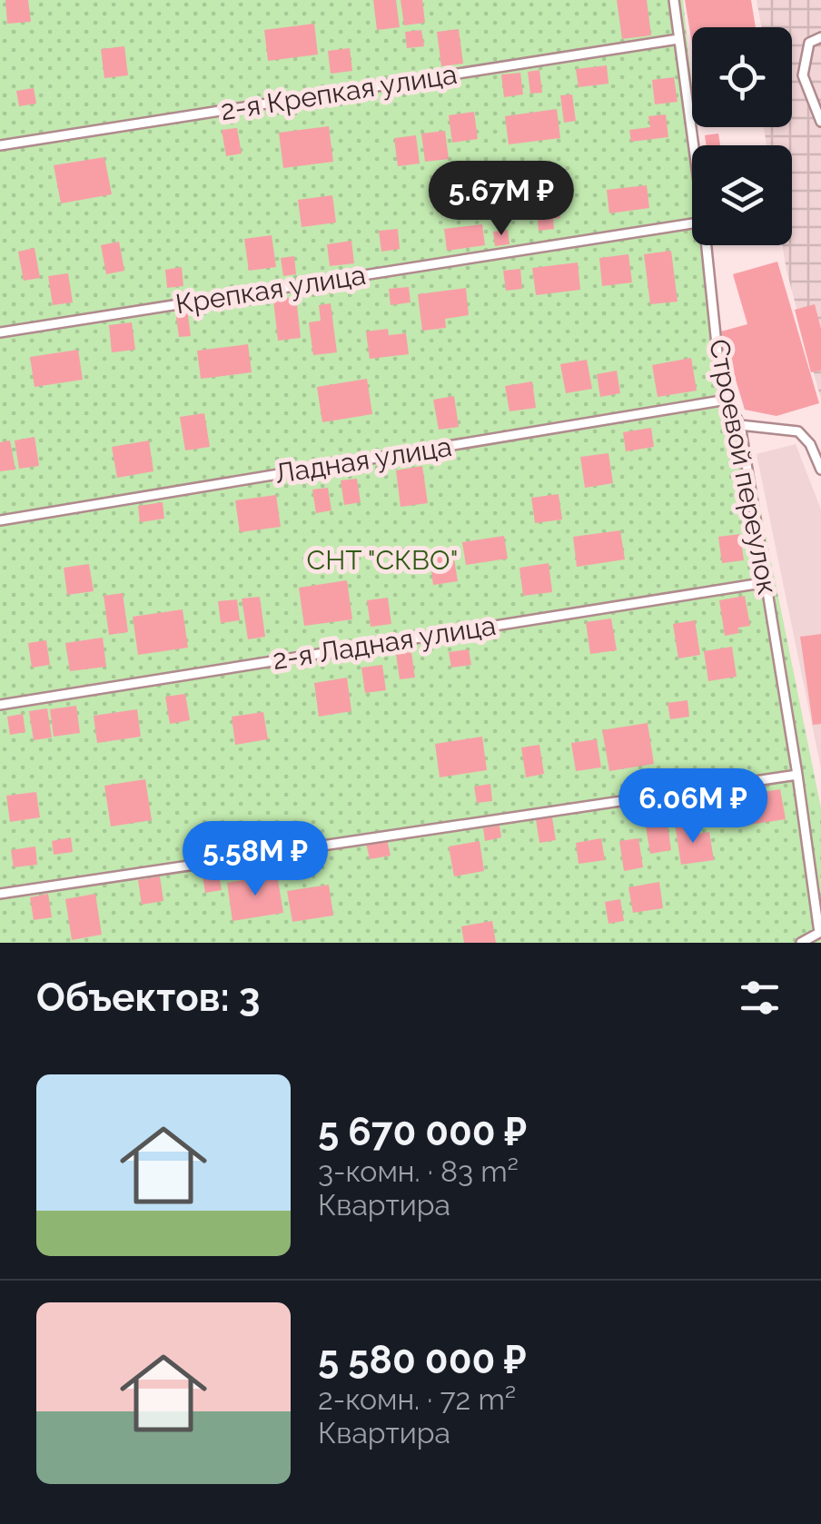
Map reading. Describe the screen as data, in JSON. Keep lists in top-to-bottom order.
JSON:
{
  "streets": {
    "lane": [
      "2-я Крепкая улица",
      "Крепкая улица",
      "Ладная улица",
      "Строевой переулок",
      "2-я Ладная улица"
    ]
  },
  "crossings": [
    ["2-я Крепкая улица", "Строевой переулок"],
    ["Ладная улица", "Строевой переулок"],
    ["Строевой переулок", "2-я Ладная улица"]
  ],
  "parks": ["СНТ \"СКВО\""],
  "page": {
    "price": ["5.67M ₽", "6.06M ₽", "5.58M ₽"],
    "heading": "Объектов: 3",
    "list": [
      {
        "name": "5 670 000 ₽",
        "note": "3-комн. · 83 m² · Квартира"
      },
      {
        "name": "5 580 000 ₽",
        "note": "2-комн. · 72 m² · Квартира"
      }
    ]
  }
}
